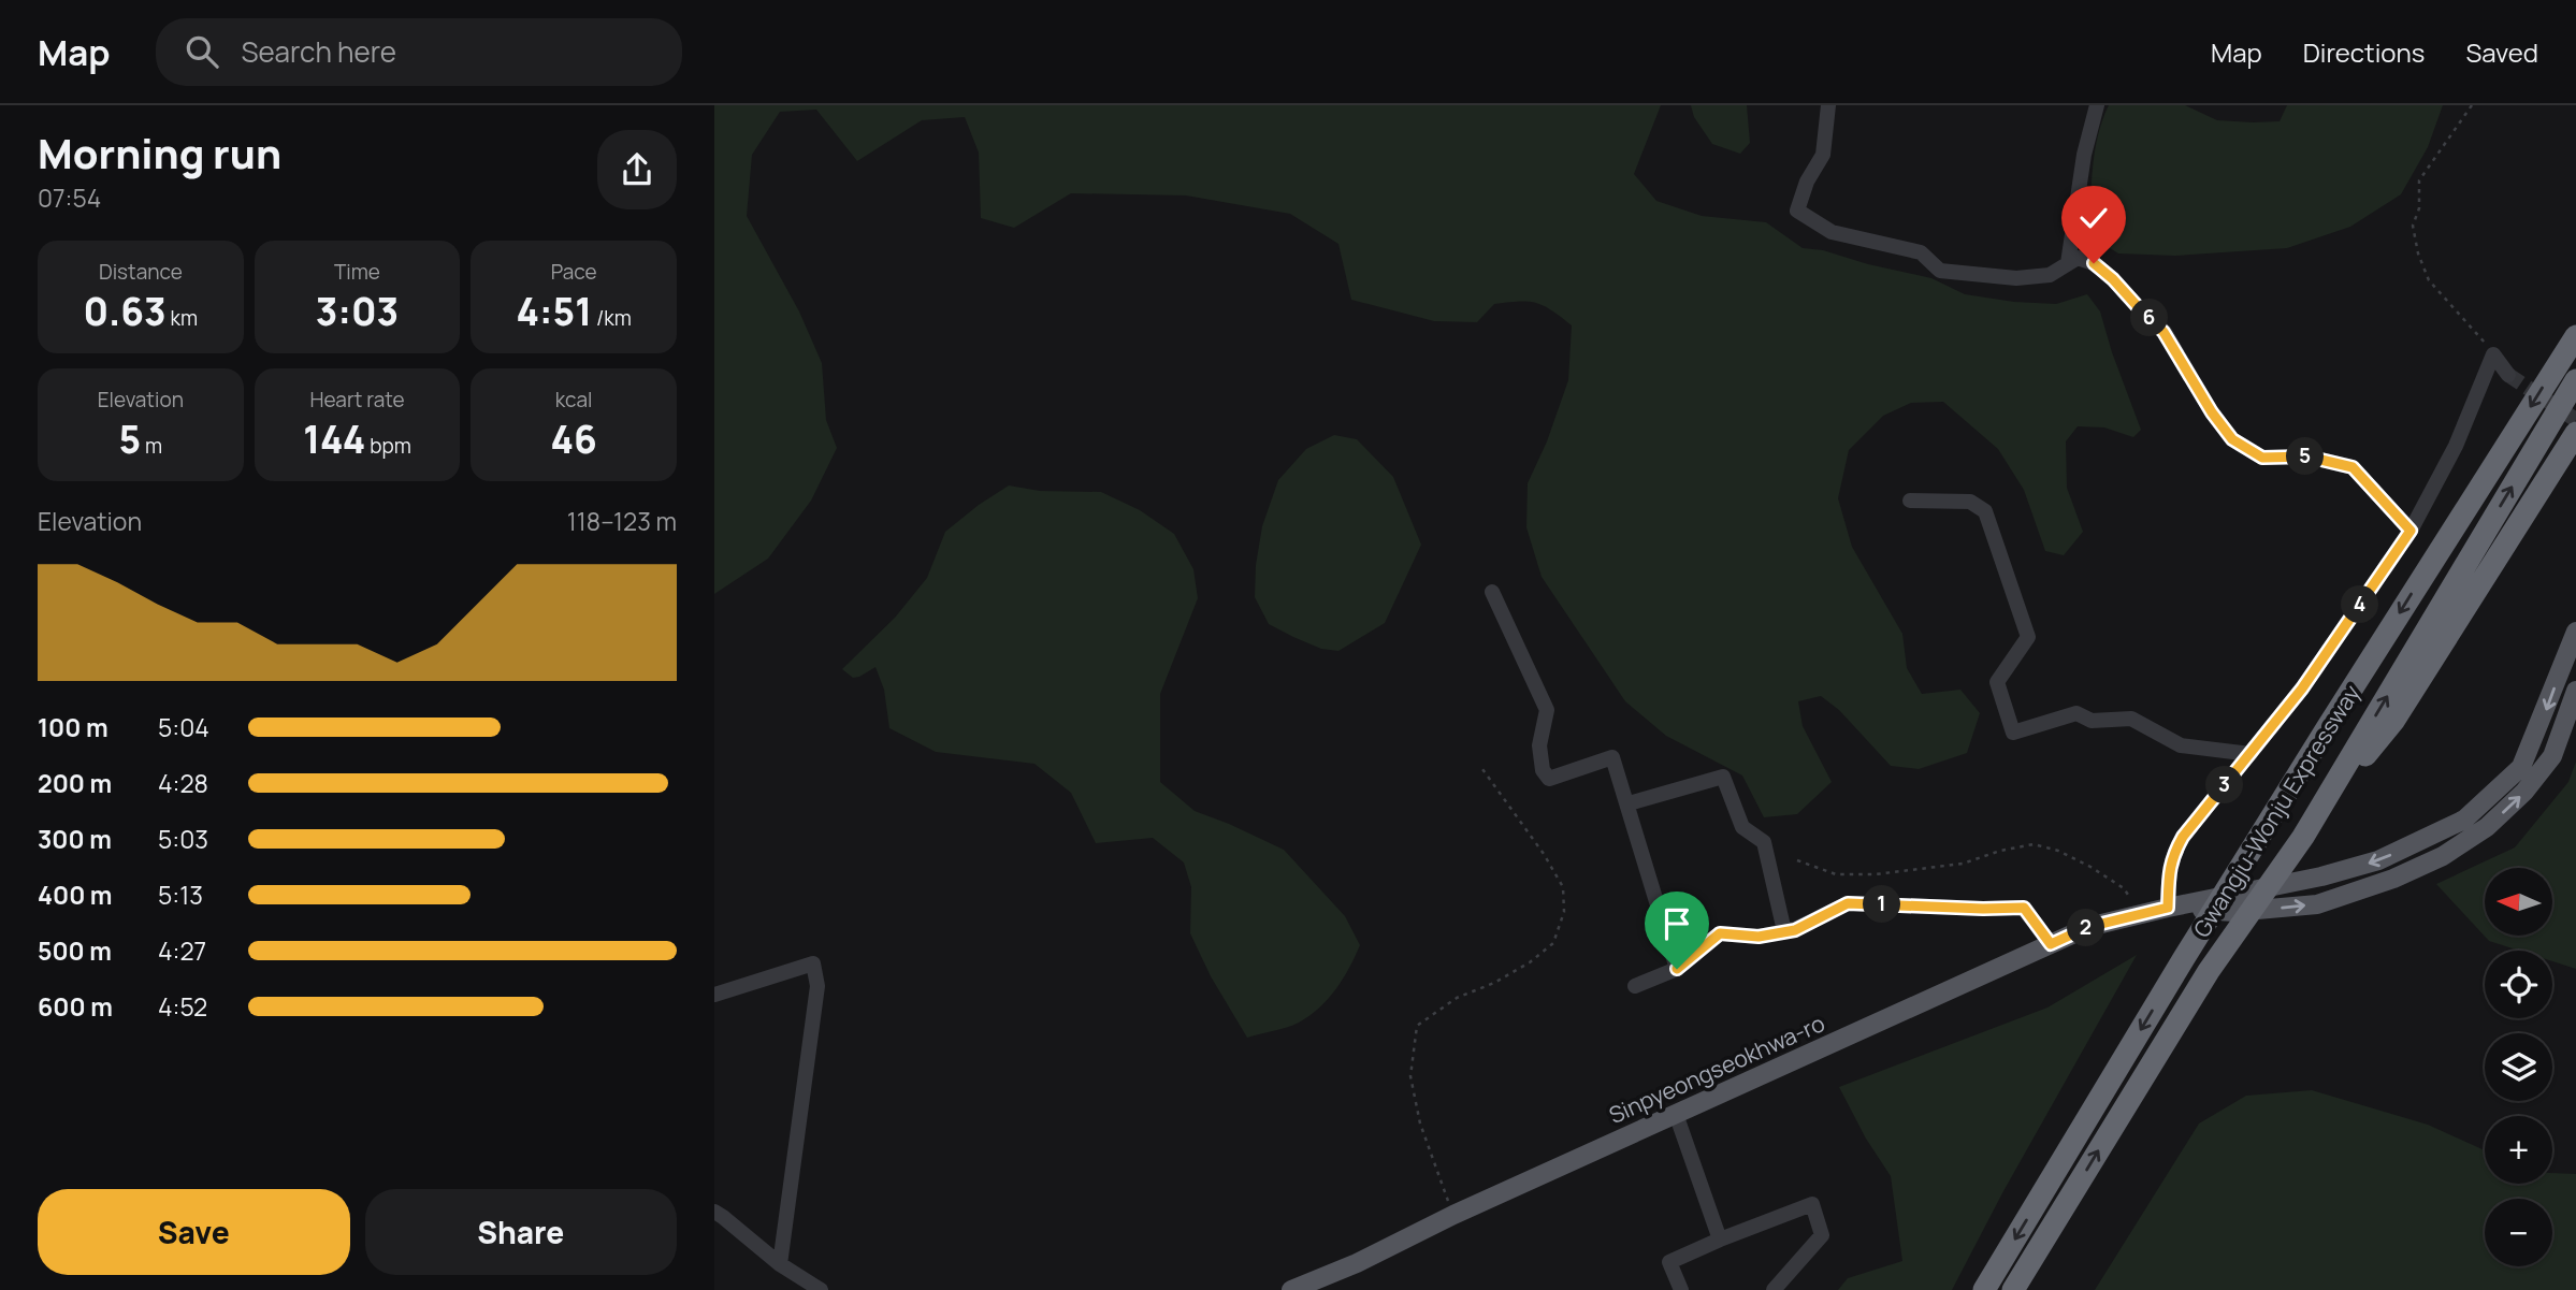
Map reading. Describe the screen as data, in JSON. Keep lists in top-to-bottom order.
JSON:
{
  "streets": {
    "highway": ["Gwangju-Wonju Expressway"],
    "main road": ["Sinpyeongseokhwa-ro"]
  },
  "north": "left",
  "page": {
    "header": "Map",
    "search": "Search here",
    "nav": ["Map", "Directions", "Saved"],
    "heading": ["Morning run", "07:54"],
    "stats": [
      ["Distance", "0.63 km"],
      ["Time", "3:03"],
      ["Pace", "4:51 /km"],
      ["Elevation", "5 m"],
      ["Heart rate", "144 bpm"],
      ["kcal", "46"]
    ],
    "pins": [
      "6",
      "5",
      "4",
      "3",
      "1",
      "2"
    ],
    "chart": ["Elevation", "118–123 m"],
    "list": [
      {
        "name": "100 m",
        "note": "5:04"
      },
      {
        "name": "200 m",
        "note": "4:28"
      },
      {
        "name": "300 m",
        "note": "5:03"
      },
      {
        "name": "400 m",
        "note": "5:13"
      },
      {
        "name": "500 m",
        "note": "4:27"
      },
      {
        "name": "600 m",
        "note": "4:52"
      }
    ],
    "map_buttons": ["+", "−"],
    "buttons": ["Save", "Share"]
  }
}
